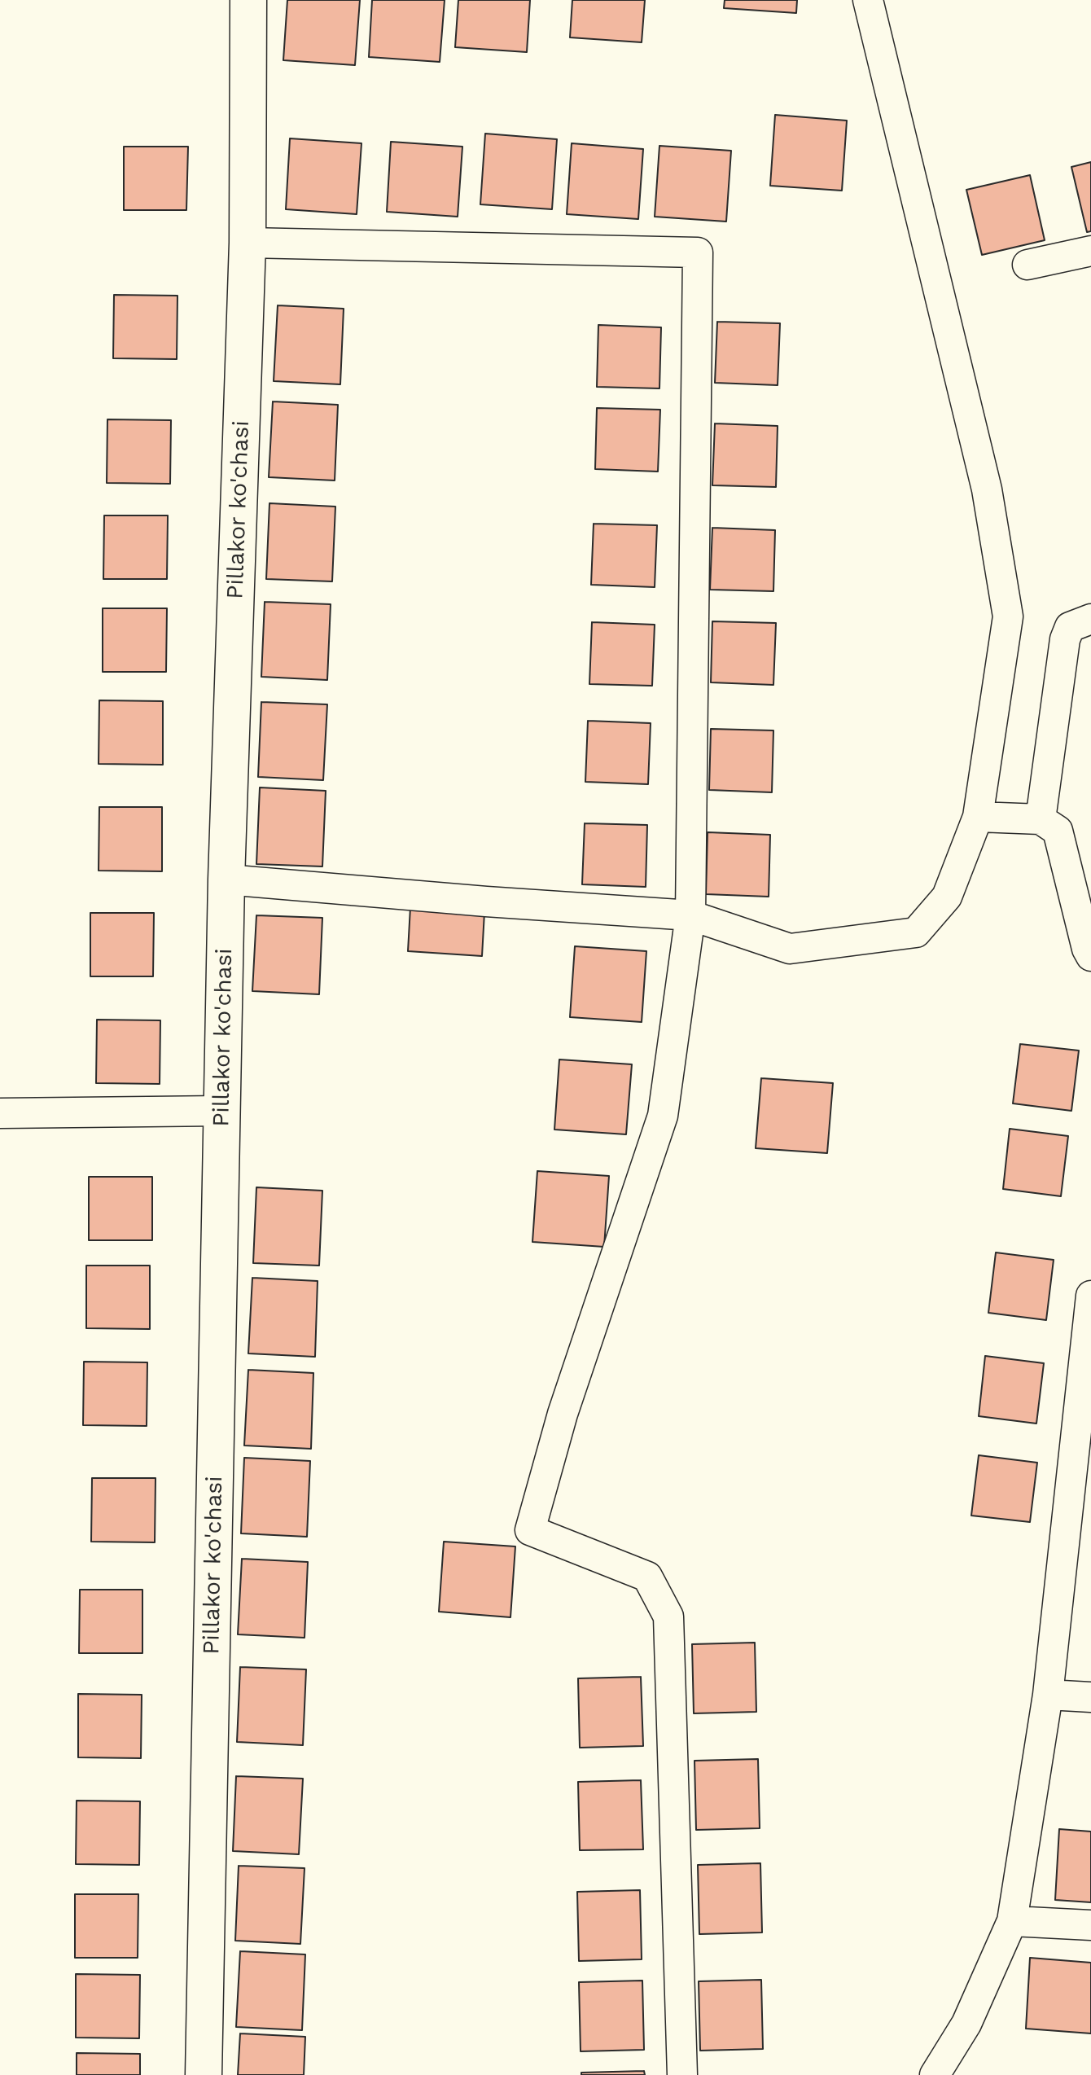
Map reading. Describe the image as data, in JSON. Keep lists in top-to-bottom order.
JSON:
{
  "streets": {
    "street": ["Pillakor ko'chasi"]
  }
}
